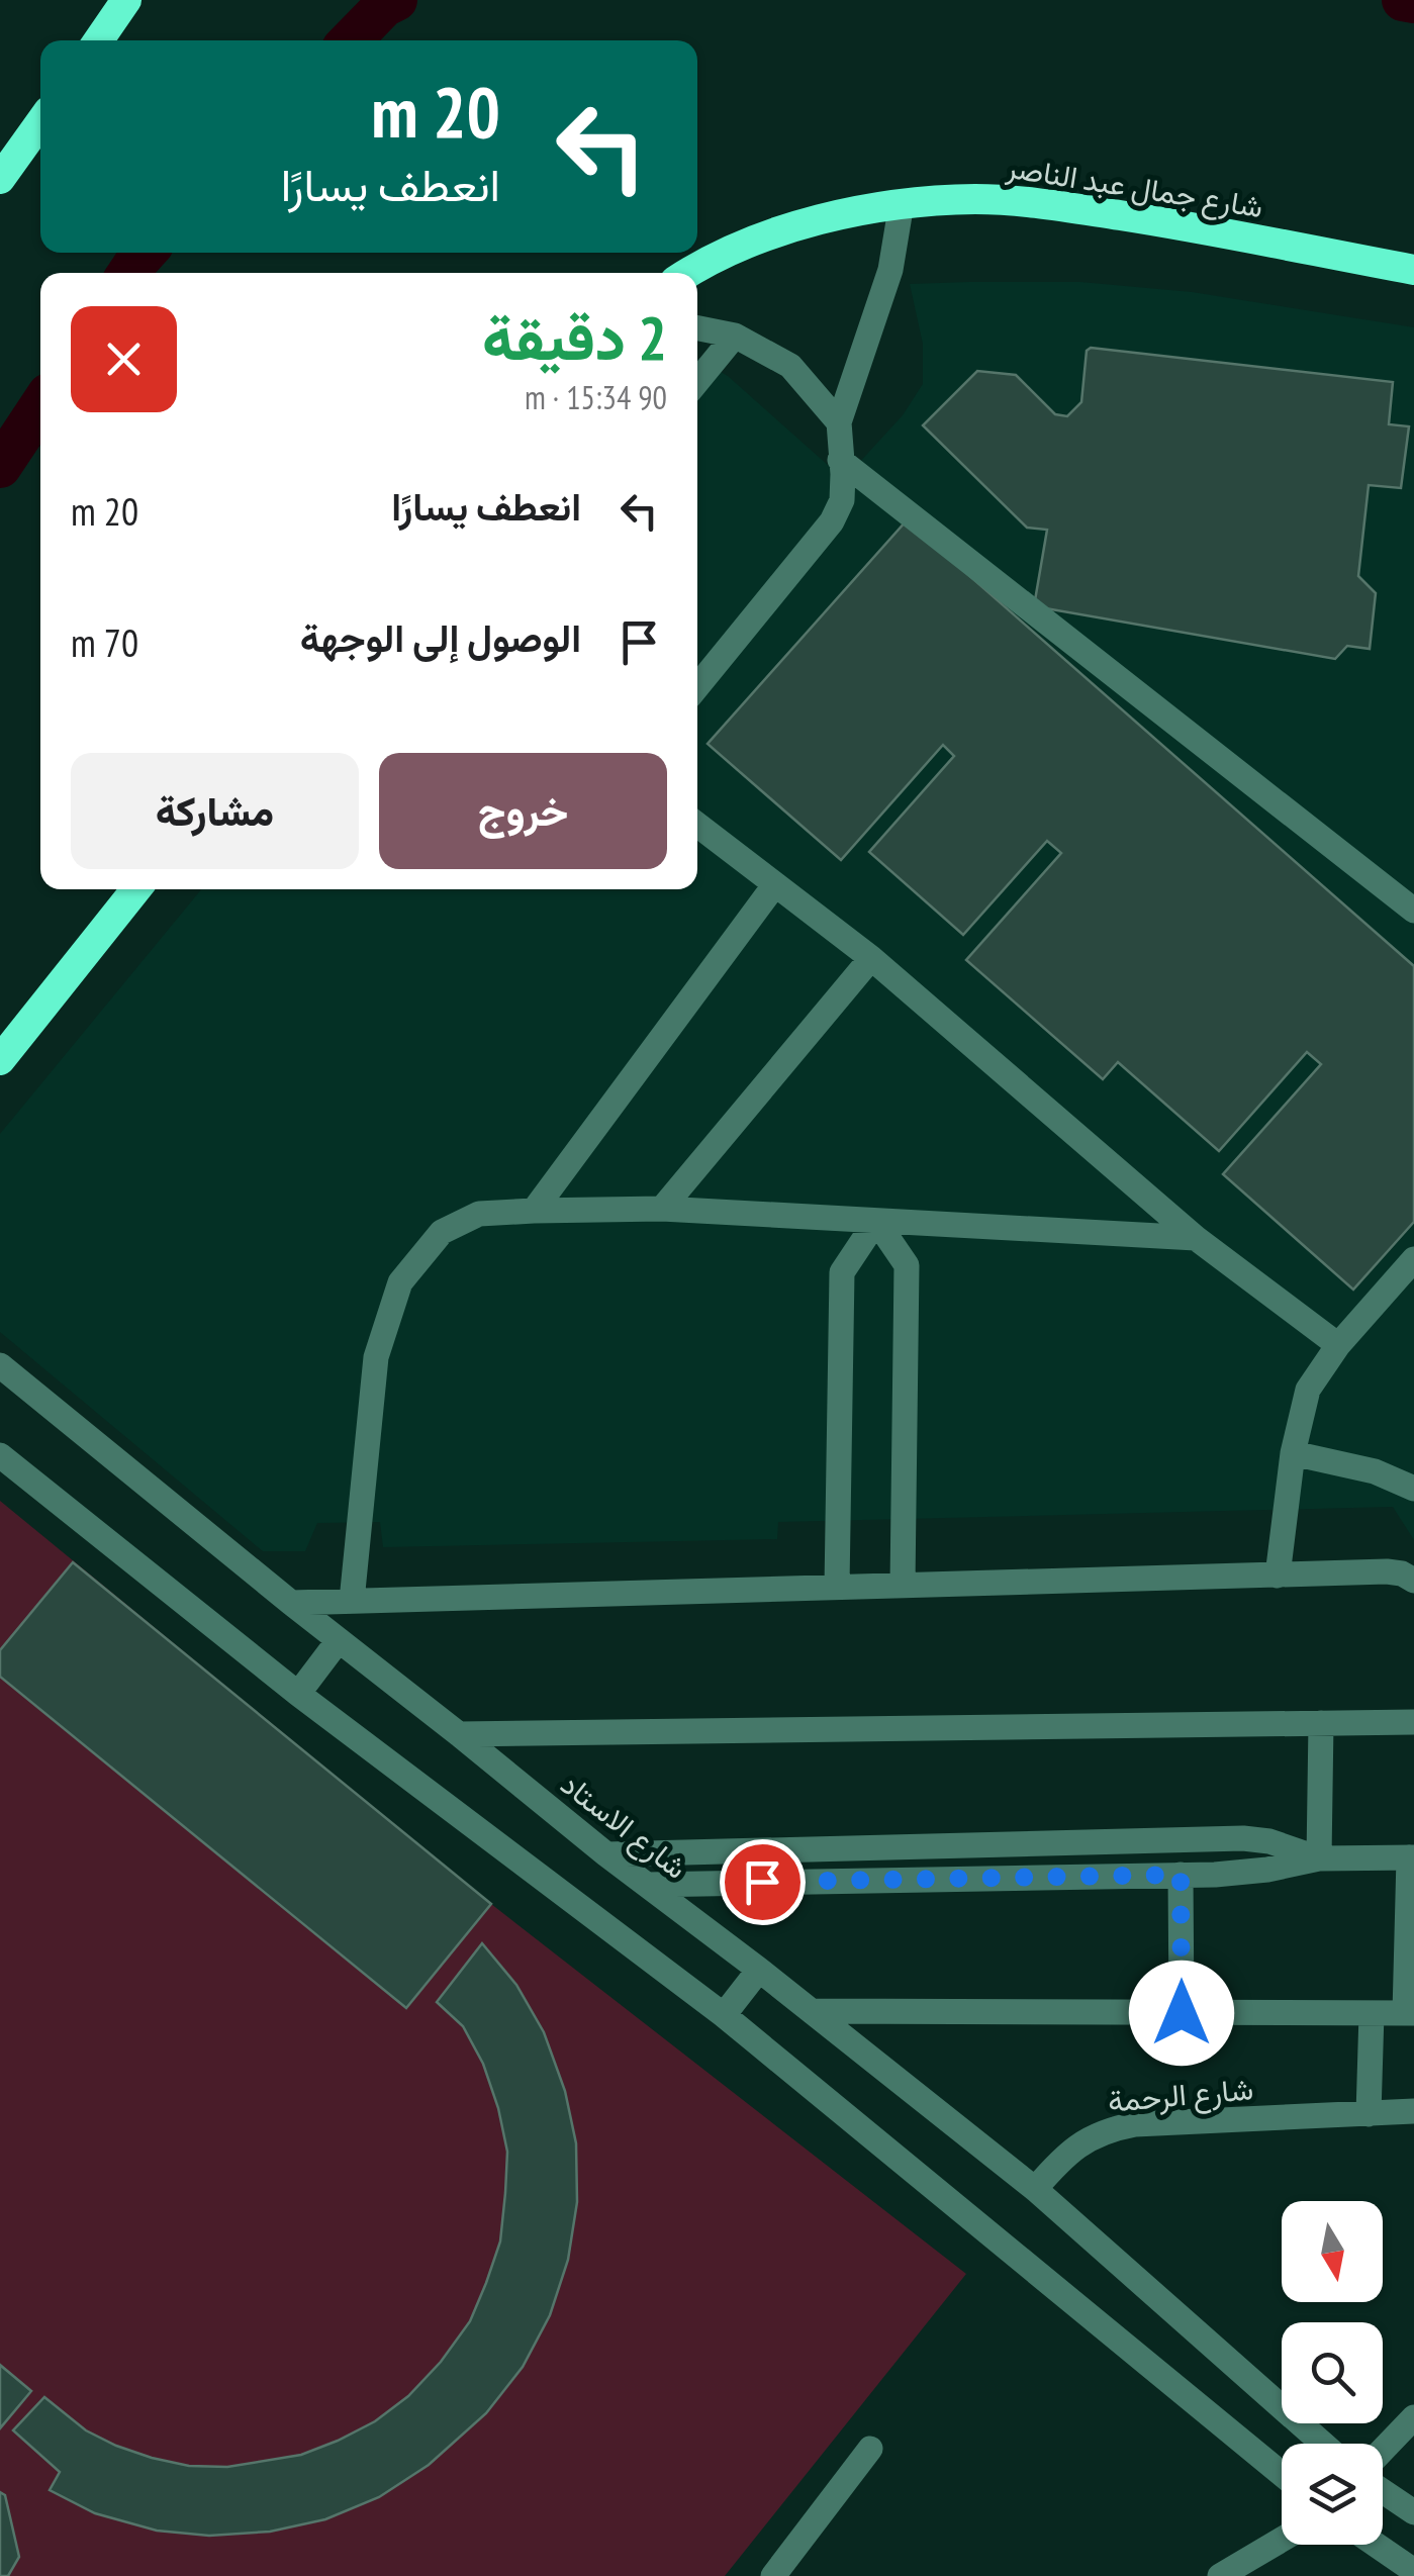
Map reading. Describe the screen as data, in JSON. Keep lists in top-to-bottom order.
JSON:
{
  "streets": {
    "highway": ["شارع جمال عبد الناصر"],
    "street": ["شارع الاستاد", "شارع الرحمة"]
  },
  "crossings": [
    ["شارع الاستاد", "شارع الرحمة"]
  ],
  "north": "bottom",
  "page": {
    "turn": ["20 m", "انعطف يسارًا"],
    "heading": ["2 دقيقة", "90 m · 15:34"],
    "list": [
      {
        "name": "انعطف يسارًا",
        "value": "20 m"
      },
      {
        "name": "الوصول إلى الوجهة",
        "value": "70 m"
      }
    ],
    "buttons": ["خروج", "مشاركة"]
  }
}
